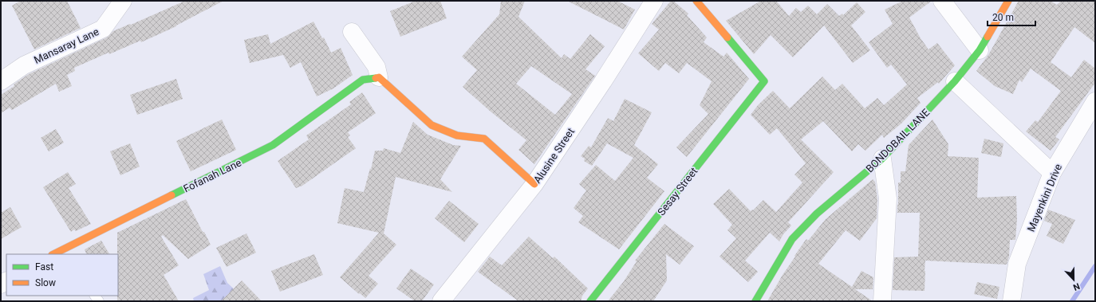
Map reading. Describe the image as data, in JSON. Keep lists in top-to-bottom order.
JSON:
{
  "streets": {
    "street": [
      "Mansaray Lane",
      "BONDOBAIL LANE",
      "Alusine Street",
      "Fofanah Lane",
      "Sesay Street",
      "Mayenkini Drive"
    ]
  },
  "legend": ["Fast", "Slow"],
  "scale_bar": "20 m",
  "north": "bottom"
}
